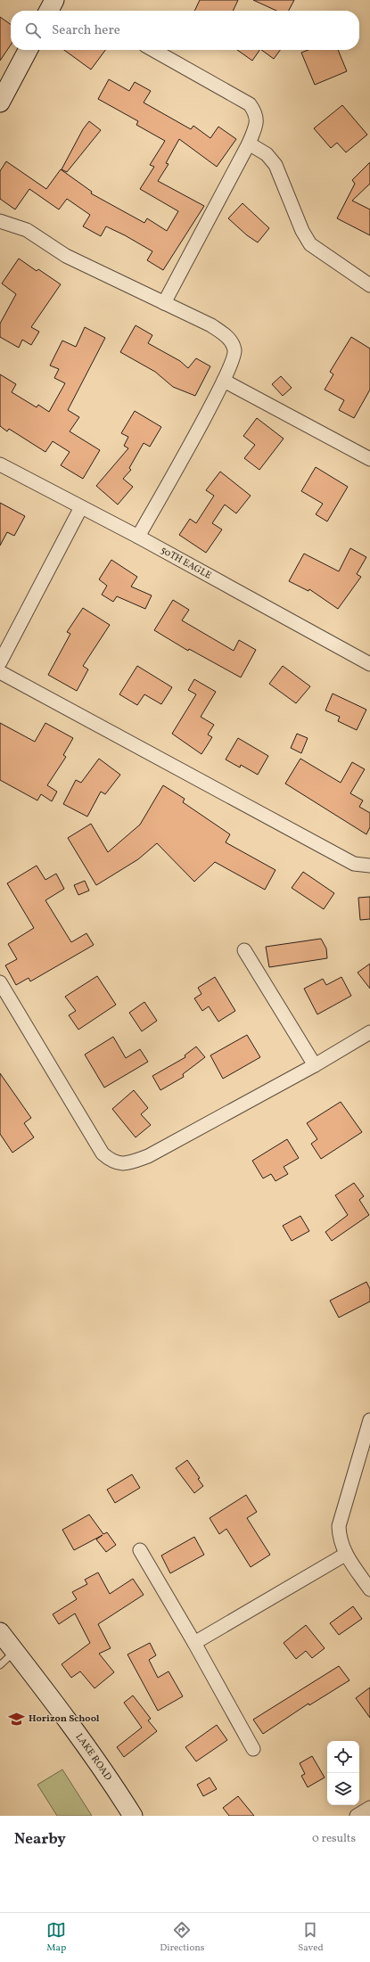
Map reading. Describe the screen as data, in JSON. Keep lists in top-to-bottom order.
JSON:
{
  "streets": {
    "main road": ["LAKE ROAD"],
    "street": ["50TH EAGLE"]
  },
  "places": {
    "school or university": ["Horizon School"]
  },
  "page": {
    "search": "Search here",
    "heading": ["Nearby", "0 results"],
    "nav": ["Map", "Directions", "Saved"]
  }
}
